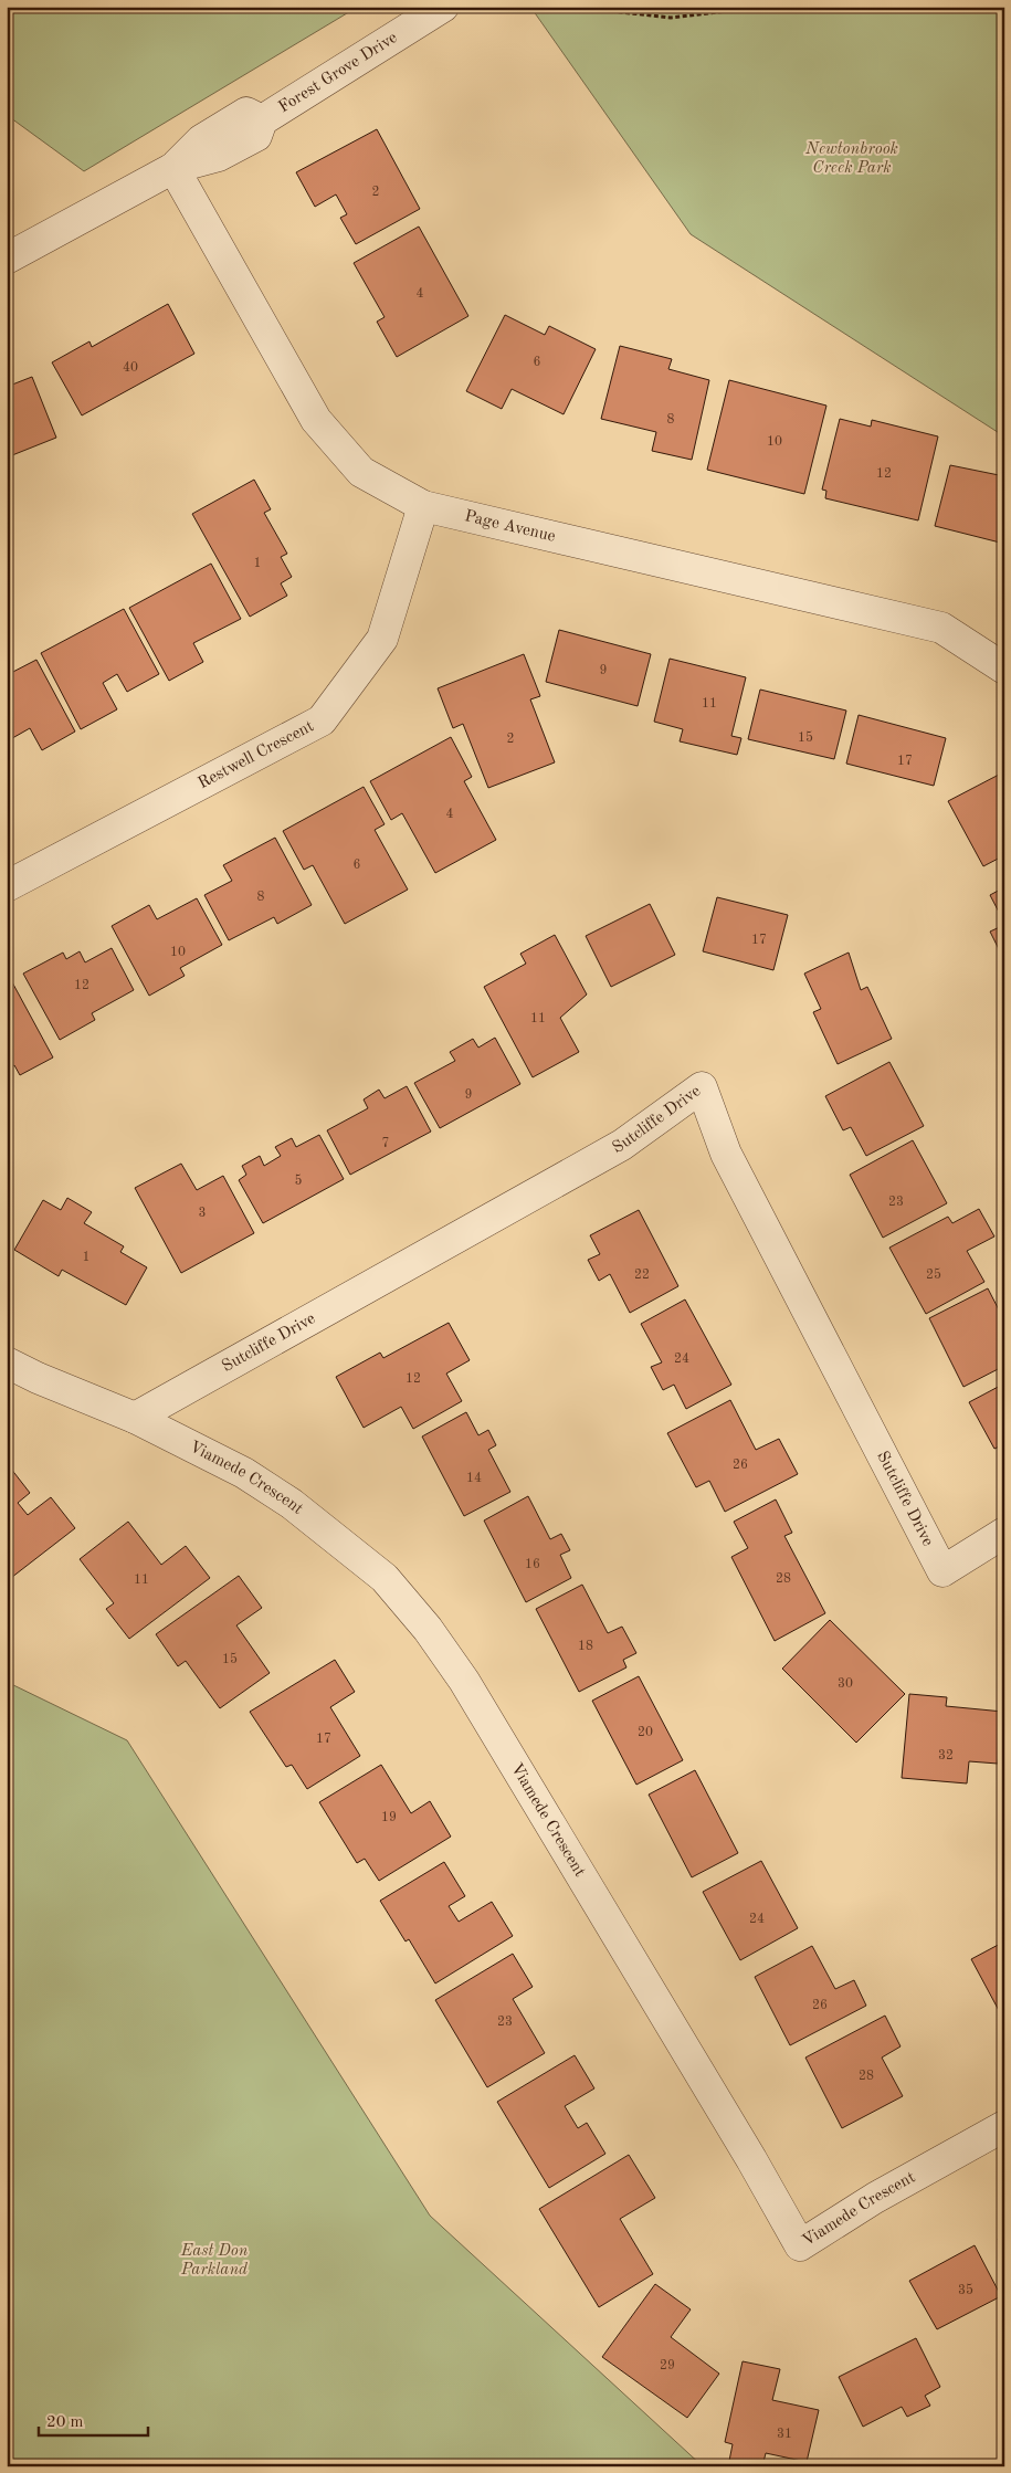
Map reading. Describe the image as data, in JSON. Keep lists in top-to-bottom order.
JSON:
{
  "streets": {
    "street": [
      "Forest Grove Drive",
      "Page Avenue",
      "Restwell Crescent",
      "Sutcliffe Drive",
      "Viamede Crescent"
    ]
  },
  "crossings": [
    ["Forest Grove Drive", "Page Avenue"],
    ["Page Avenue", "Restwell Crescent"],
    ["Sutcliffe Drive", "Viamede Crescent"]
  ],
  "parks": ["Newtonbrook Creek Park", "East Don Parkland"],
  "house_numbers": [
    "2",
    "4",
    "6",
    "40",
    "8",
    "10",
    "12",
    "1",
    "9",
    "11",
    "15",
    "2",
    "17",
    "4",
    "6",
    "8",
    "17",
    "10",
    "12",
    "11",
    "9",
    "7",
    "5",
    "23",
    "3",
    "1",
    "22",
    "25",
    "24",
    "12",
    "26",
    "14",
    "16",
    "28",
    "11",
    "18",
    "15",
    "30",
    "20",
    "17",
    "32",
    "19",
    "24",
    "26",
    "23",
    "28",
    "35",
    "29",
    "31"
  ],
  "scale_bar": "20 m"
}
